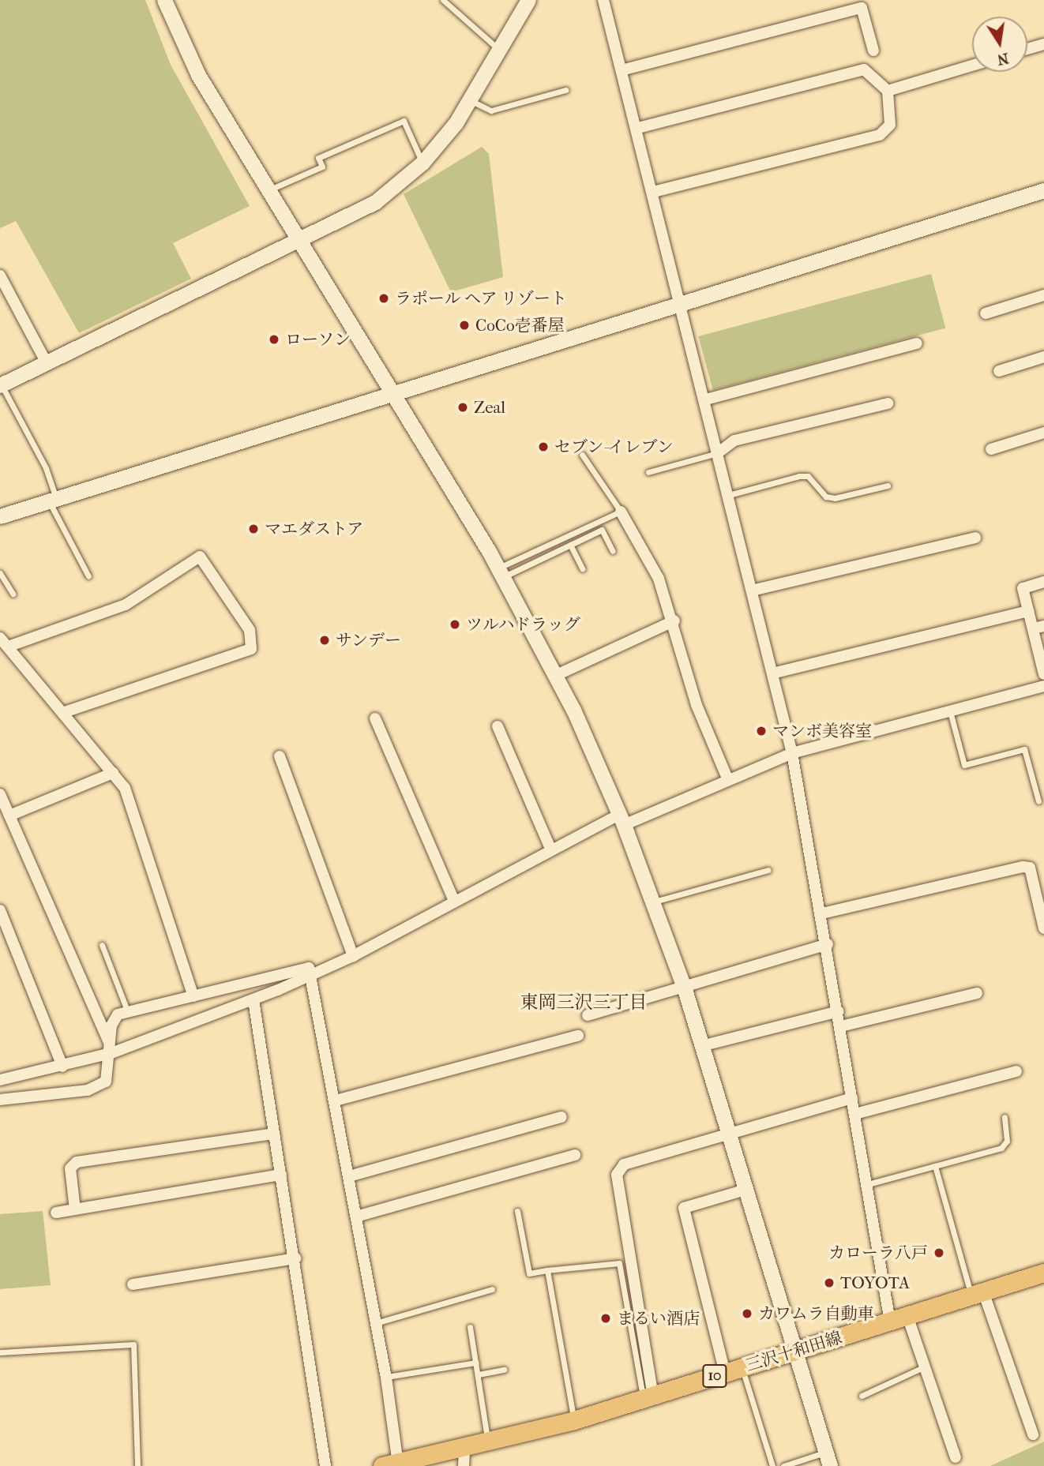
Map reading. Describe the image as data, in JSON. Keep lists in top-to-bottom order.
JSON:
{
  "streets": {
    "main road": ["三沢十和田線", "10"]
  },
  "districts": ["東岡三沢三丁目"],
  "places": [
    "ラポール ヘア リゾート",
    "CoCo壱番屋",
    "ローソン",
    "Zeal",
    "セブン-イレブン",
    "マエダストア",
    "ツルハドラッグ",
    "サンデー",
    "マンボ美容室",
    "カローラ八戸",
    "TOYOTA",
    "カワムラ自動車",
    "まるい酒店"
  ],
  "north": "bottom"
}
